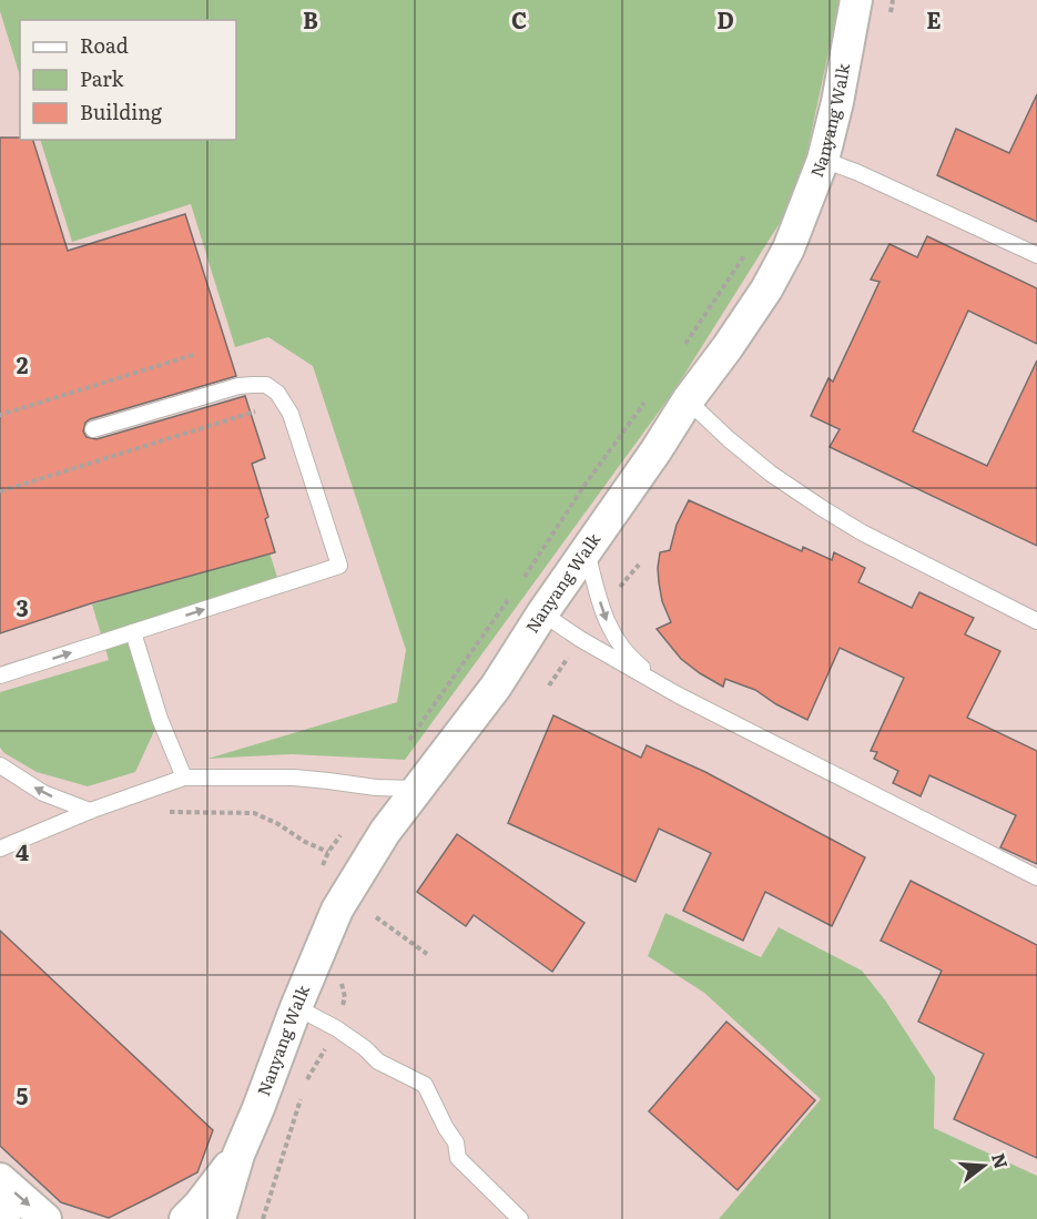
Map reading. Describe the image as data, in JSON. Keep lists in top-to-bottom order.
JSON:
{
  "streets": {
    "street": ["Nanyang Walk"]
  },
  "legend": ["Road", "Park", "Building"],
  "north": "right",
  "grid": {
    "columns": [
      "B",
      "C",
      "D",
      "E"
    ],
    "rows": [
      "2",
      "3",
      "4",
      "5"
    ]
  }
}
